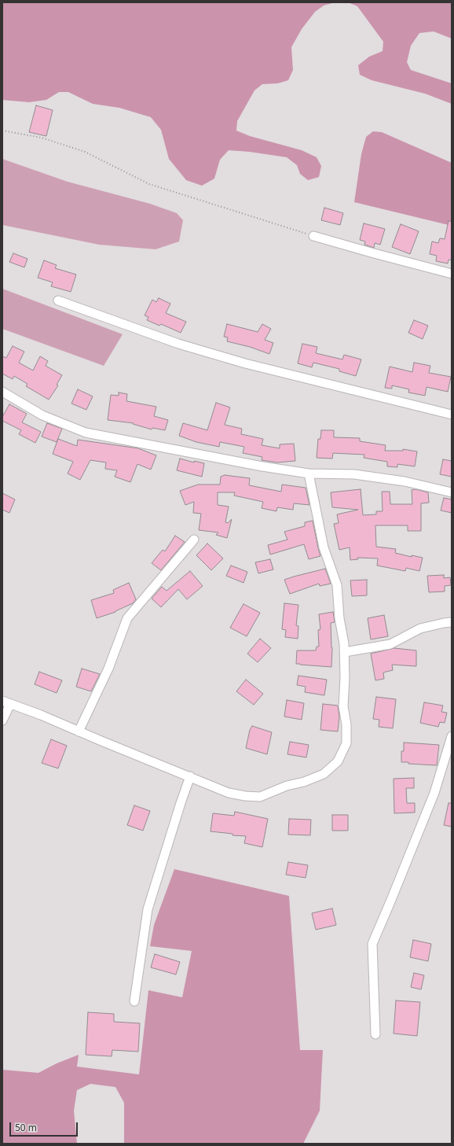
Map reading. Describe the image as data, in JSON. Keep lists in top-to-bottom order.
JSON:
{
  "scale_bar": "50 m"
}
